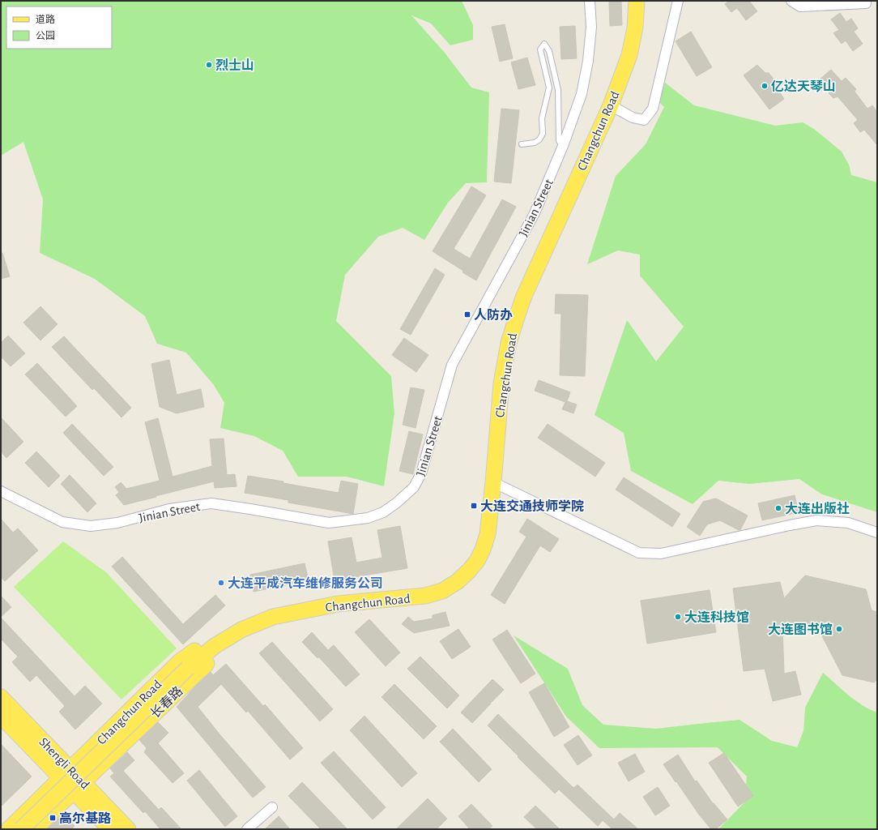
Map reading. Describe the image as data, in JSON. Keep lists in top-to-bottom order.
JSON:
{
  "streets": {
    "main road": ["Changchun Road", "长春路", "Shengli Road"],
    "street": ["Jinian Street"]
  },
  "crossings": [
    ["Changchun Road", "长春路"],
    ["Changchun Road", "Shengli Road"],
    ["长春路", "Shengli Road"]
  ],
  "places": {
    "other": [
      "烈士山",
      "亿达天琴山",
      "大连出版社",
      "大连平成汽车维修服务公司",
      "大连科技馆",
      "大连图书馆"
    ],
    "transit": ["人防办", "大连交通技师学院", "高尔基路"]
  },
  "legend": ["道路", "公园"]
}
